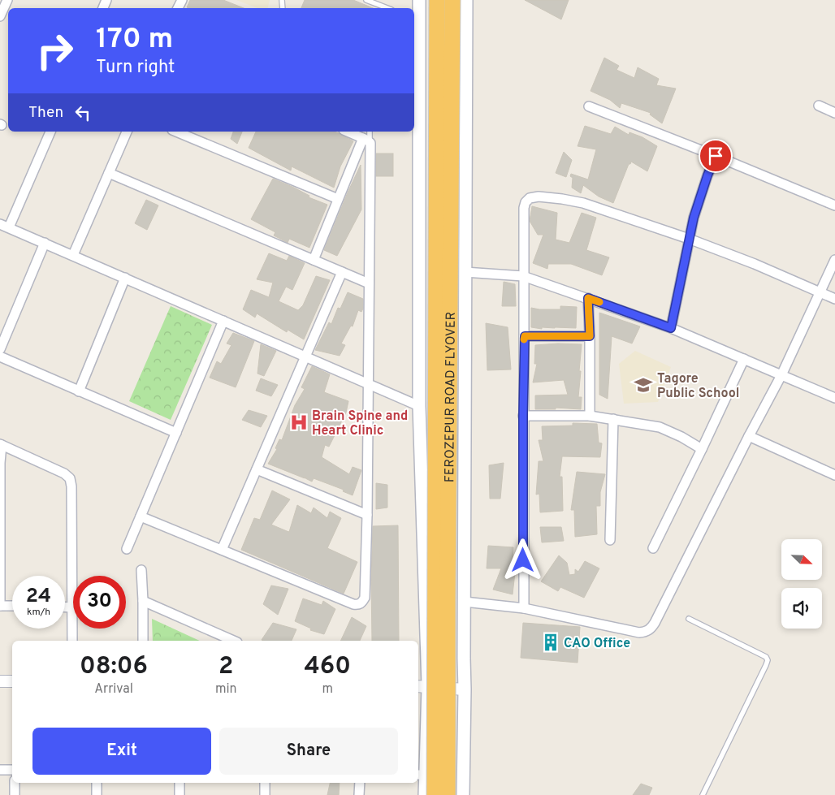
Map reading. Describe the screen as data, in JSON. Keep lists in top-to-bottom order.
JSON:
{
  "streets": {
    "highway": ["FEROZEPUR ROAD FLYOVER"]
  },
  "places": {
    "school or university": ["Tagore Public School"],
    "hospital": ["Brain Spine and Heart Clinic"],
    "building": ["CAO Office"]
  },
  "north": "bottom right",
  "page": {
    "turn": ["170 m", "Turn right"],
    "then": "Then",
    "speed": "24 km/h",
    "limit": "30",
    "eta": [
      "08:06",
      "Arrival",
      "2",
      "min",
      "460",
      "m"
    ],
    "buttons": ["Exit", "Share"]
  }
}
